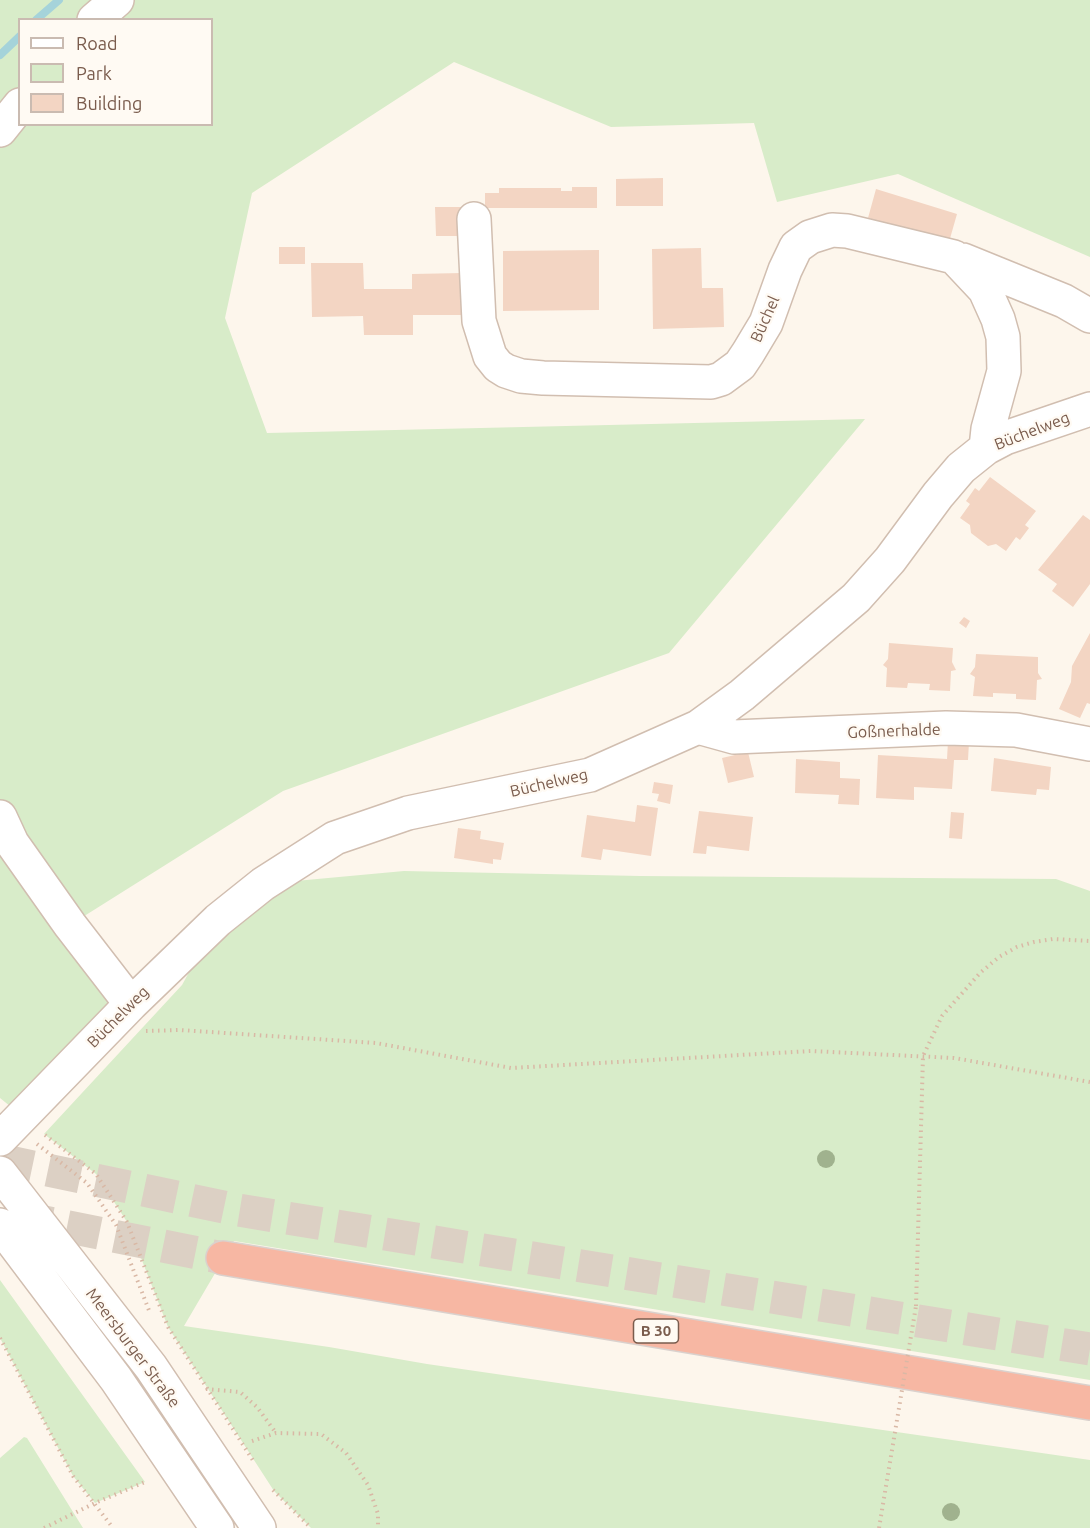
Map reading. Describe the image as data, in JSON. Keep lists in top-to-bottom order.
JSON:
{
  "streets": {
    "highway": ["B 30"],
    "street": [
      "Büchel",
      "Büchelweg",
      "Goßnerhalde",
      "Meersburger Straße"
    ]
  },
  "crossings": [
    ["Büchelweg", "Goßnerhalde"]
  ],
  "legend": ["Road", "Park", "Building"]
}
